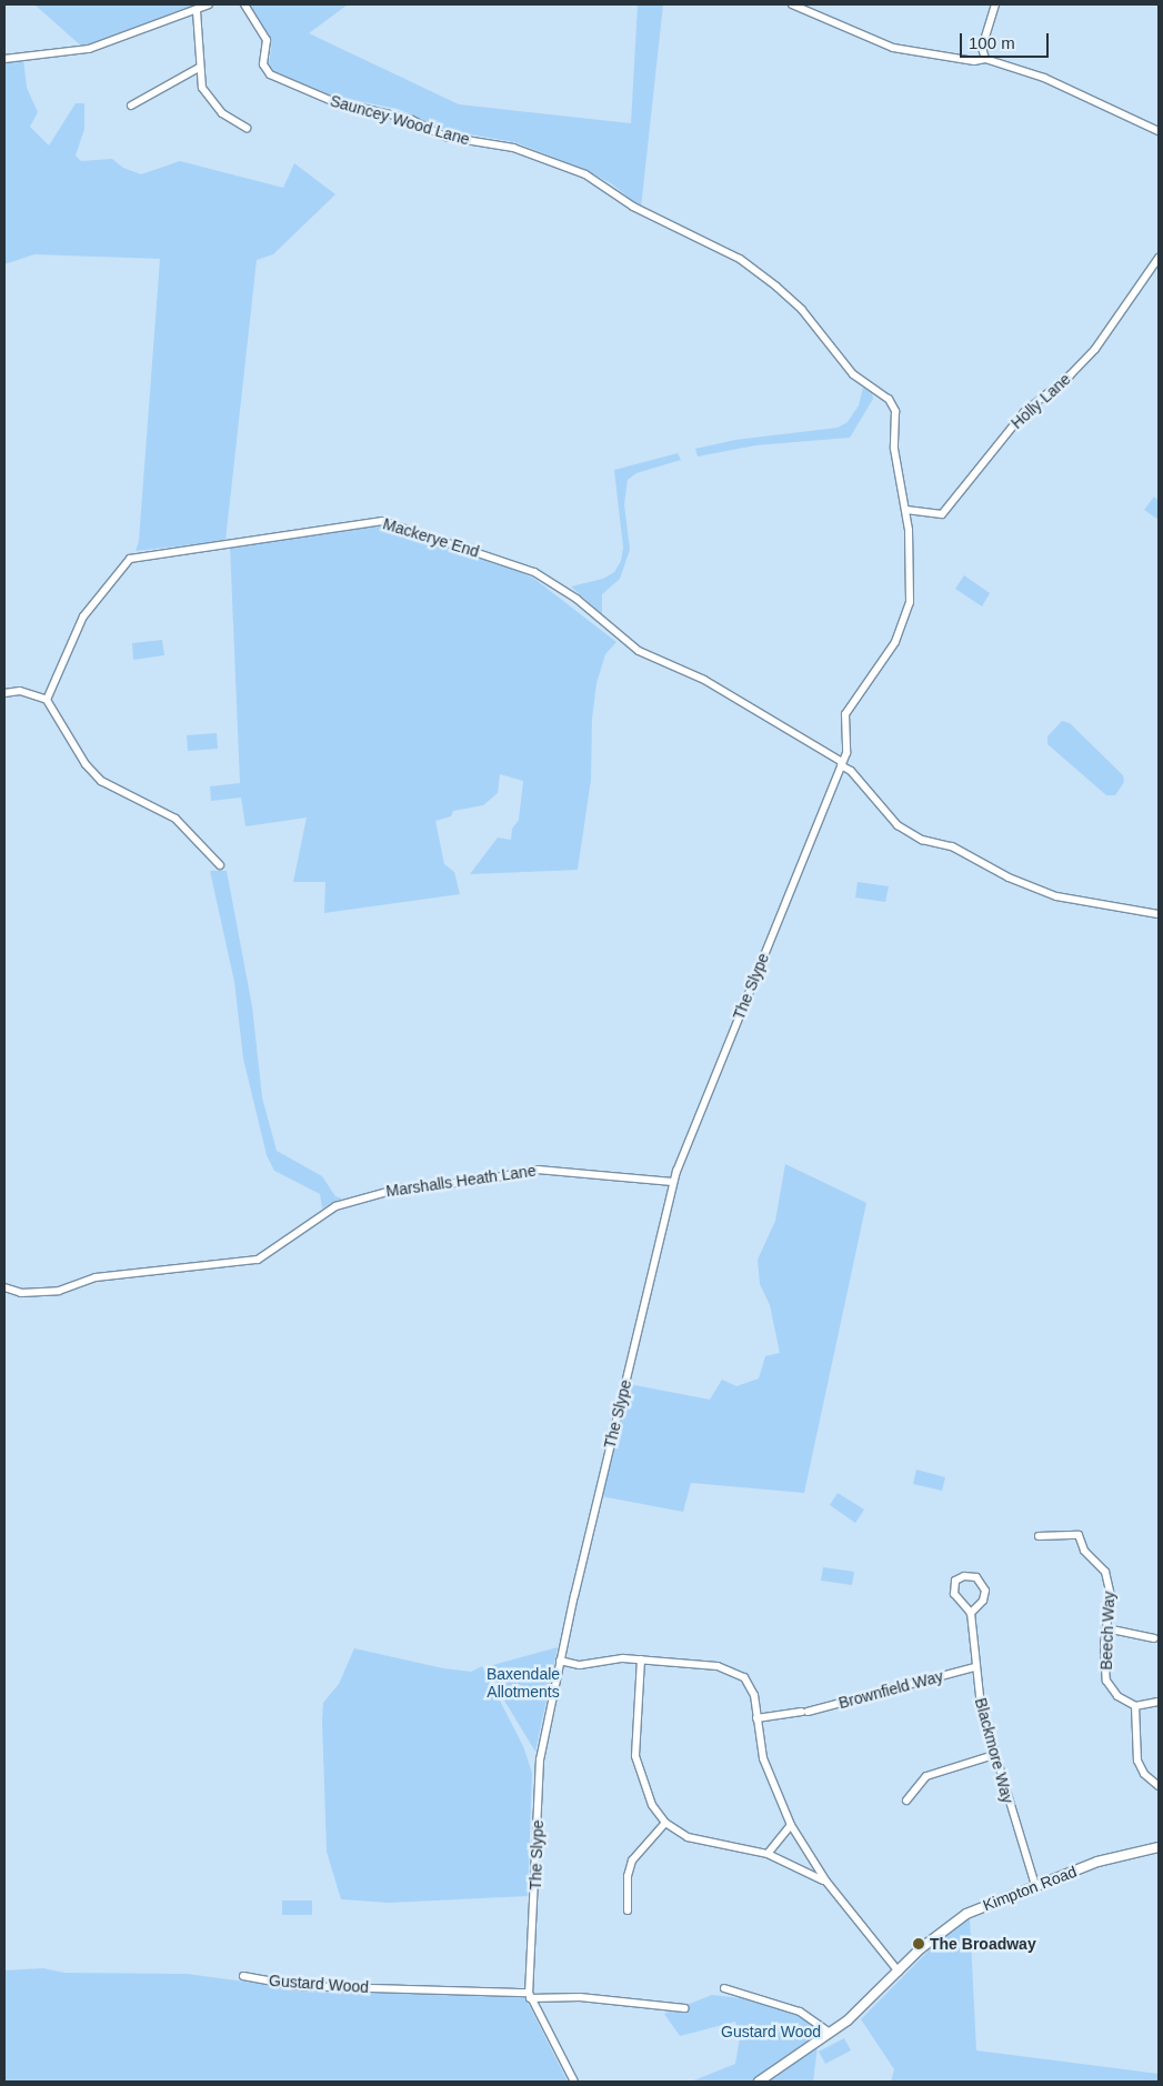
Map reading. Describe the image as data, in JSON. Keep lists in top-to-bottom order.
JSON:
{
  "streets": {
    "street": [
      "Sauncey Wood Lane",
      "Holly Lane",
      "Mackerye End",
      "The Slype",
      "Marshalls Heath Lane",
      "Beech Way",
      "Brownfield Way",
      "Blackmore Way",
      "Kimpton Road",
      "Gustard Wood"
    ]
  },
  "crossings": [
    ["Sauncey Wood Lane", "Holly Lane"],
    ["Sauncey Wood Lane", "Mackerye End"],
    ["Sauncey Wood Lane", "The Slype"],
    ["Mackerye End", "The Slype"],
    ["The Slype", "Marshalls Heath Lane"],
    ["The Slype", "Gustard Wood"],
    ["Brownfield Way", "Blackmore Way"],
    ["Blackmore Way", "Kimpton Road"]
  ],
  "parks": ["Baxendale Allotments", "Gustard Wood"],
  "places": ["The Broadway"],
  "scale_bar": "100 m"
}
